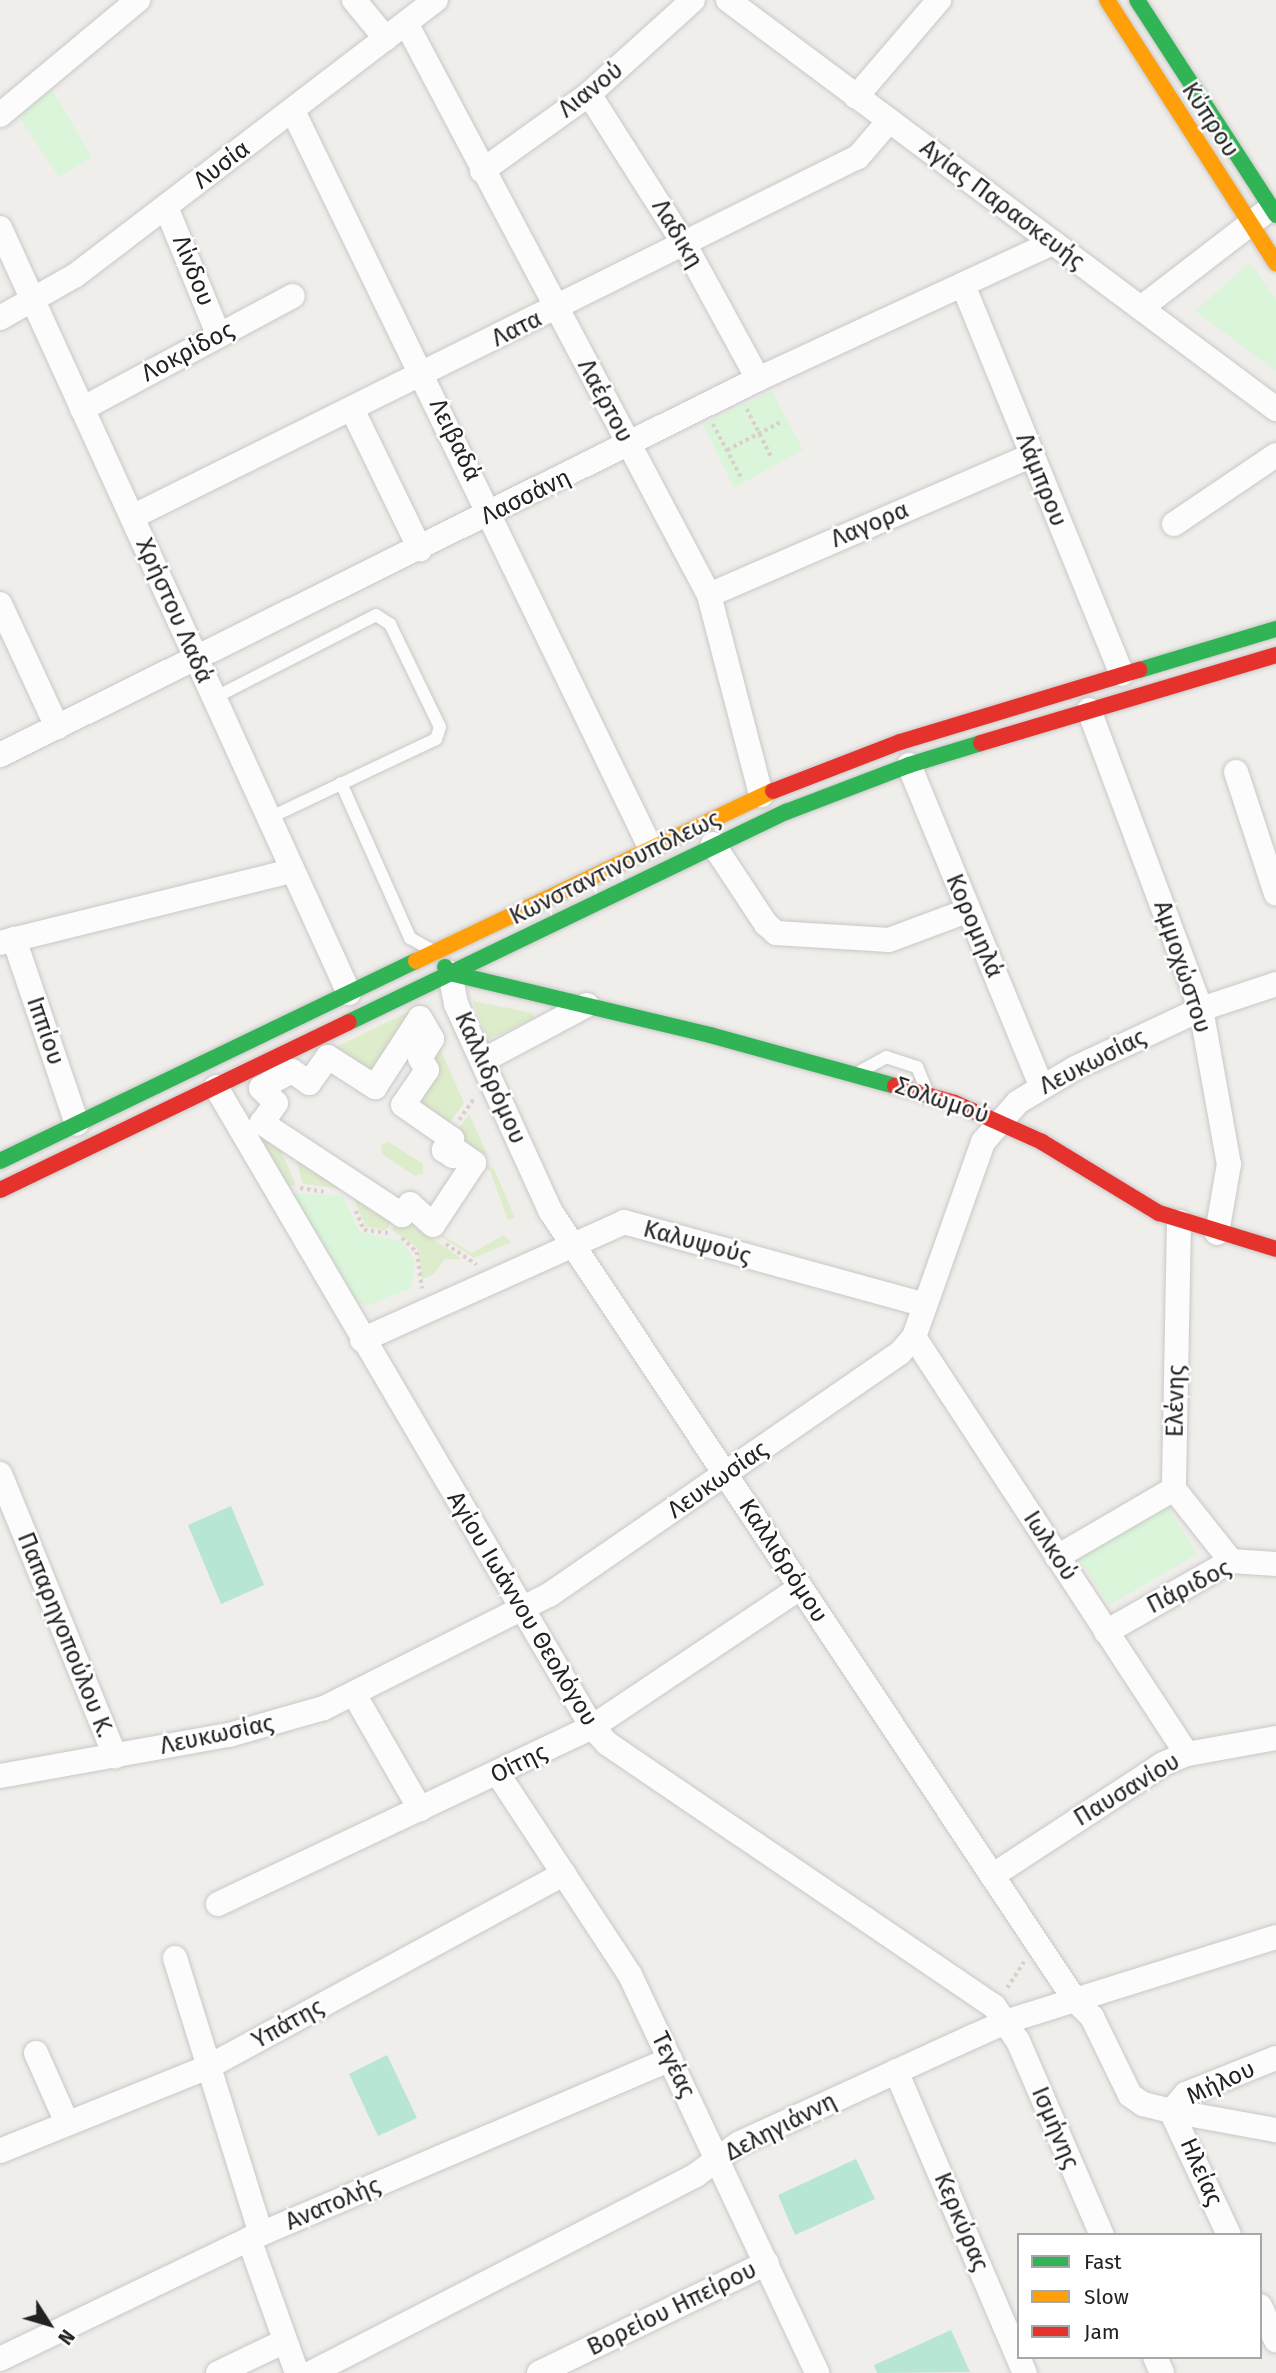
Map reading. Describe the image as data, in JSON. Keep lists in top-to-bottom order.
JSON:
{
  "streets": {
    "main road": ["Κύπρου", "Κωνσταντινουπόλεως", "Σολωμού"],
    "street": [
      "Λιανού",
      "Λυσία",
      "Αγίας Παρασκευής",
      "Λαδικη",
      "Λίνδου",
      "Λατα",
      "Λοκρίδος",
      "Λαέρτου",
      "Λειβαδά",
      "Λάμπρου",
      "Λασσάνη",
      "Λαγορα",
      "Χρήστου Λαδά",
      "Κορομηλά",
      "Αμμοχώστου",
      "Ιππίου",
      "Λευκωσίας",
      "Καλλιδρόμου",
      "Καλυψούς",
      "Ελένης",
      "Ιωλκού",
      "Πάριδος",
      "Αγίου Ιωάννου Θεολόγου",
      "Παπαρηγοπούλου Κ.",
      "Οίτης",
      "Παυσανίου",
      "Υπάτης",
      "Τεγέας",
      "Μήλου",
      "Δεληγιάννη",
      "Ισμήνης",
      "Ηλείας",
      "Ανατολής",
      "Κερκύρας",
      "Βορείου Ηπείρου"
    ]
  },
  "crossings": [
    ["Λιανού", "Λαδικη"],
    ["Λιανού", "Λαέρτου"],
    ["Λυσία", "Λίνδου"],
    ["Λυσία", "Λαέρτου"],
    ["Λυσία", "Λειβαδά"],
    ["Λυσία", "Χρήστου Λαδά"],
    ["Αγίας Παρασκευής", "Λατα"],
    ["Αγίας Παρασκευής", "Λασσάνη"],
    ["Λαδικη", "Λατα"],
    ["Λαδικη", "Λασσάνη"],
    ["Λίνδου", "Λοκρίδος"],
    ["Λατα", "Λαέρτου"],
    ["Λατα", "Λειβαδά"],
    ["Λατα", "Χρήστου Λαδά"],
    ["Λοκρίδος", "Χρήστου Λαδά"],
    ["Λαέρτου", "Λασσάνη"],
    ["Λαέρτου", "Λαγορα"],
    ["Λαέρτου", "Κωνσταντινουπόλεως"],
    ["Λειβαδά", "Λασσάνη"],
    ["Λειβαδά", "Κωνσταντινουπόλεως"],
    ["Λάμπρου", "Λασσάνη"],
    ["Λάμπρου", "Λαγορα"],
    ["Λάμπρου", "Κωνσταντινουπόλεως"],
    ["Λασσάνη", "Χρήστου Λαδά"],
    ["Χρήστου Λαδά", "Κωνσταντινουπόλεως"],
    ["Κωνσταντινουπόλεως", "Κορομηλά"],
    ["Κωνσταντινουπόλεως", "Αμμοχώστου"],
    ["Κωνσταντινουπόλεως", "Ιππίου"],
    ["Κωνσταντινουπόλεως", "Καλλιδρόμου"],
    ["Κωνσταντινουπόλεως", "Σολωμού"],
    ["Κωνσταντινουπόλεως", "Αγίου Ιωάννου Θεολόγου"],
    ["Κορομηλά", "Λευκωσίας"],
    ["Αμμοχώστου", "Λευκωσίας"],
    ["Αμμοχώστου", "Σολωμού"],
    ["Λευκωσίας", "Καλλιδρόμου"],
    ["Λευκωσίας", "Σολωμού"],
    ["Λευκωσίας", "Καλυψούς"],
    ["Λευκωσίας", "Ιωλκού"],
    ["Λευκωσίας", "Αγίου Ιωάννου Θεολόγου"],
    ["Λευκωσίας", "Παπαρηγοπούλου Κ."],
    ["Καλλιδρόμου", "Σολωμού"],
    ["Καλλιδρόμου", "Καλυψούς"],
    ["Καλλιδρόμου", "Οίτης"],
    ["Καλλιδρόμου", "Παυσανίου"],
    ["Καλλιδρόμου", "Μήλου"],
    ["Καλλιδρόμου", "Δεληγιάννη"],
    ["Σολωμού", "Ελένης"],
    ["Καλυψούς", "Αγίου Ιωάννου Θεολόγου"],
    ["Ιωλκού", "Πάριδος"],
    ["Ιωλκού", "Παυσανίου"],
    ["Αγίου Ιωάννου Θεολόγου", "Οίτης"],
    ["Αγίου Ιωάννου Θεολόγου", "Δεληγιάννη"],
    ["Αγίου Ιωάννου Θεολόγου", "Ισμήνης"],
    ["Οίτης", "Τεγέας"],
    ["Υπάτης", "Τεγέας"],
    ["Τεγέας", "Δεληγιάννη"],
    ["Τεγέας", "Ανατολής"],
    ["Τεγέας", "Βορείου Ηπείρου"],
    ["Μήλου", "Ηλείας"],
    ["Δεληγιάννη", "Ισμήνης"],
    ["Δεληγιάννη", "Κερκύρας"]
  ],
  "legend": ["Fast", "Slow", "Jam"],
  "north": "bottom right"
}
